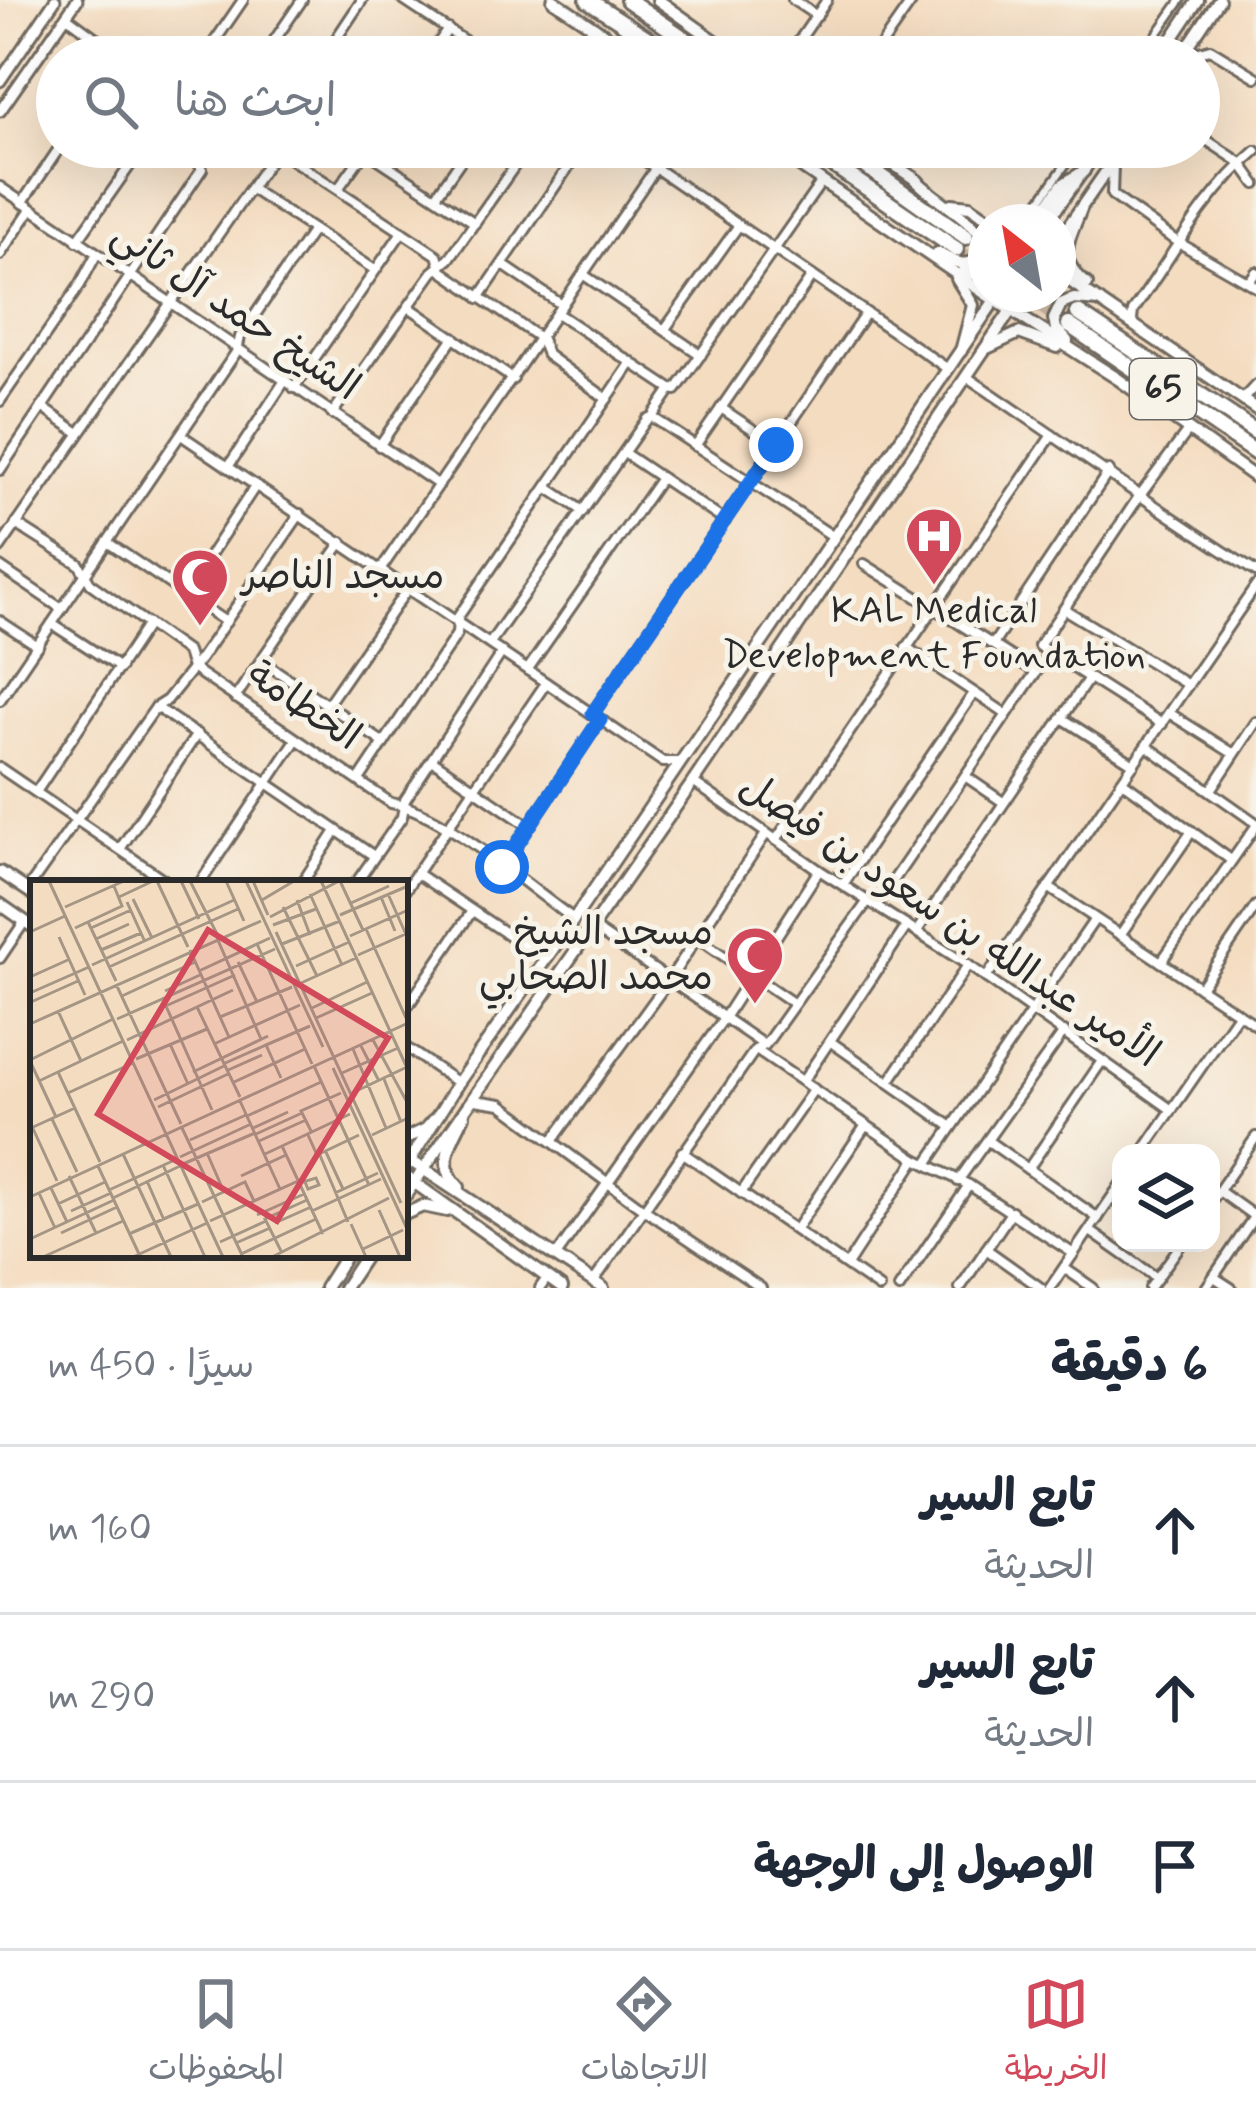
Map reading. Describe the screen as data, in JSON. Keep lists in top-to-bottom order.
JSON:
{
  "streets": {
    "highway": ["65"],
    "street": ["الشيخ حمد آل ثاني", "الخطامة", "الأمير عبدالله بن سعود بن فيصل"]
  },
  "places": {
    "hospital": ["KAL Medical Development Foundation"],
    "mosque": ["مسجد الناصر", "مسجد الشيخ محمد الصحابي"]
  },
  "north": "top left",
  "page": {
    "search": "ابحث هنا",
    "heading": ["6 دقيقة", "سيرًا · 450 m"],
    "list": [
      ["تابع السير", "الحديثة", "160 m"],
      ["تابع السير", "الحديثة", "290 m"],
      "الوصول إلى الوجهة"
    ],
    "nav": ["الخريطة", "الاتجاهات", "المحفوظات"]
  }
}
